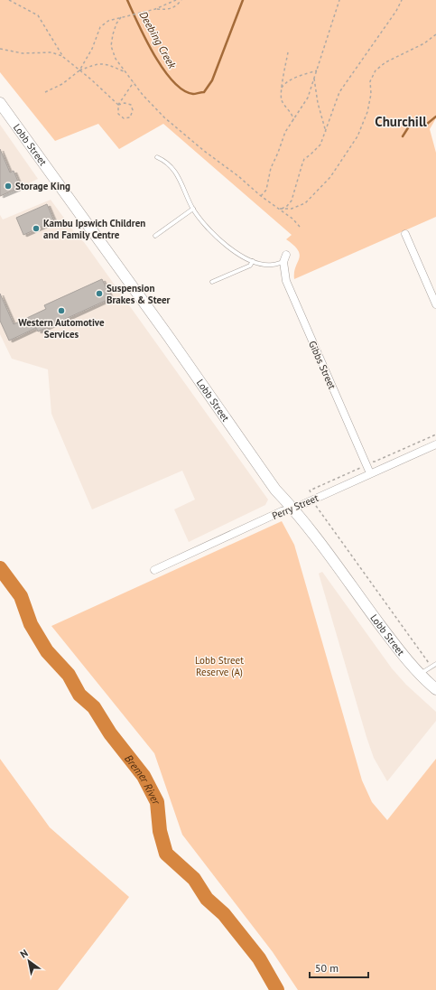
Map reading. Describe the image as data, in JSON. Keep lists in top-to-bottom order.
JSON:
{
  "streets": {
    "main road": ["Lobb Street"],
    "street": ["Gibbs Street", "Perry Street"]
  },
  "crossings": [
    ["Lobb Street", "Perry Street"],
    ["Gibbs Street", "Perry Street"]
  ],
  "districts": ["Churchill"],
  "water": ["Deebing Creek", "Bremer River"],
  "parks": ["Lobb Street Reserve (A)"],
  "places": [
    "Storage King",
    "Kambu Ipswich Children and Family Centre",
    "Suspension Brakes & Steer",
    "Western Automotive Services"
  ],
  "scale_bar": "50 m",
  "north": "top left"
}
